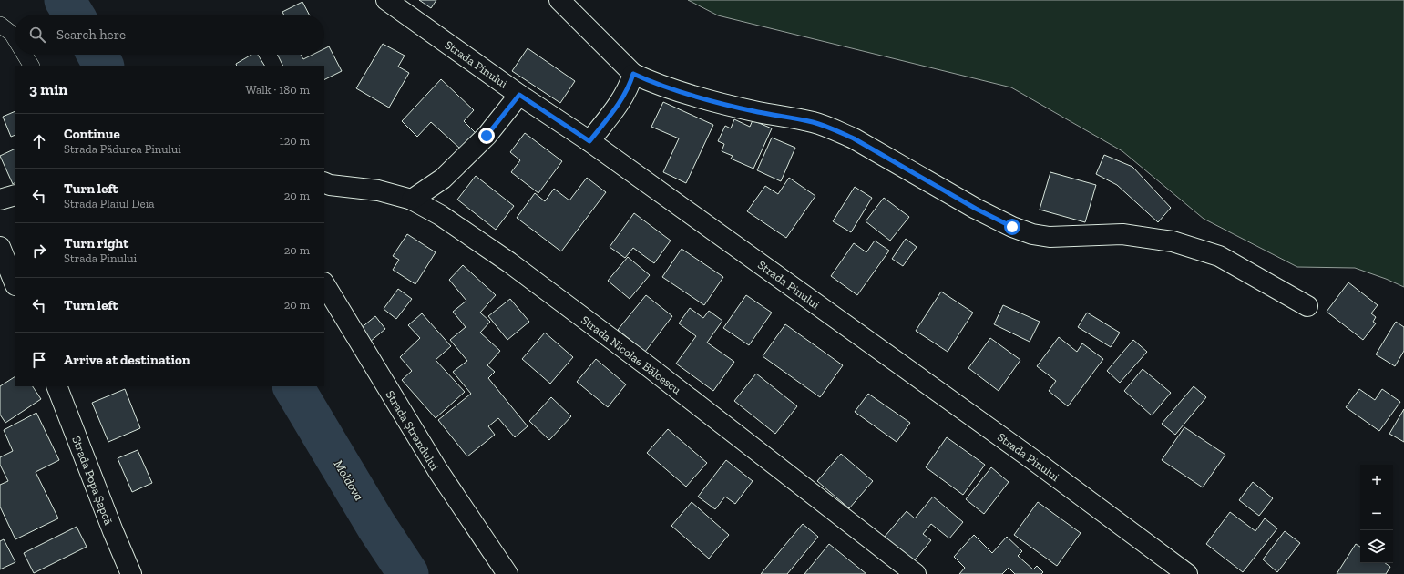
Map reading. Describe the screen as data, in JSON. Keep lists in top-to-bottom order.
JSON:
{
  "streets": {
    "street": [
      "Strada Pinului",
      "Strada Nicolae Bălcescu",
      "Strada Ștrandului",
      "Strada Popa Șapcă"
    ]
  },
  "water": ["Moldova"],
  "page": {
    "search": "Search here",
    "heading": ["3 min", "Walk · 180 m"],
    "list": [
      ["Continue", "Strada Pădurea Pinului", "120 m"],
      ["Turn left", "Strada Plaiul Deia", "20 m"],
      ["Turn right", "Strada Pinului", "20 m"],
      ["Turn left", "20 m"],
      "Arrive at destination"
    ],
    "map_buttons": ["+", "−"]
  }
}
